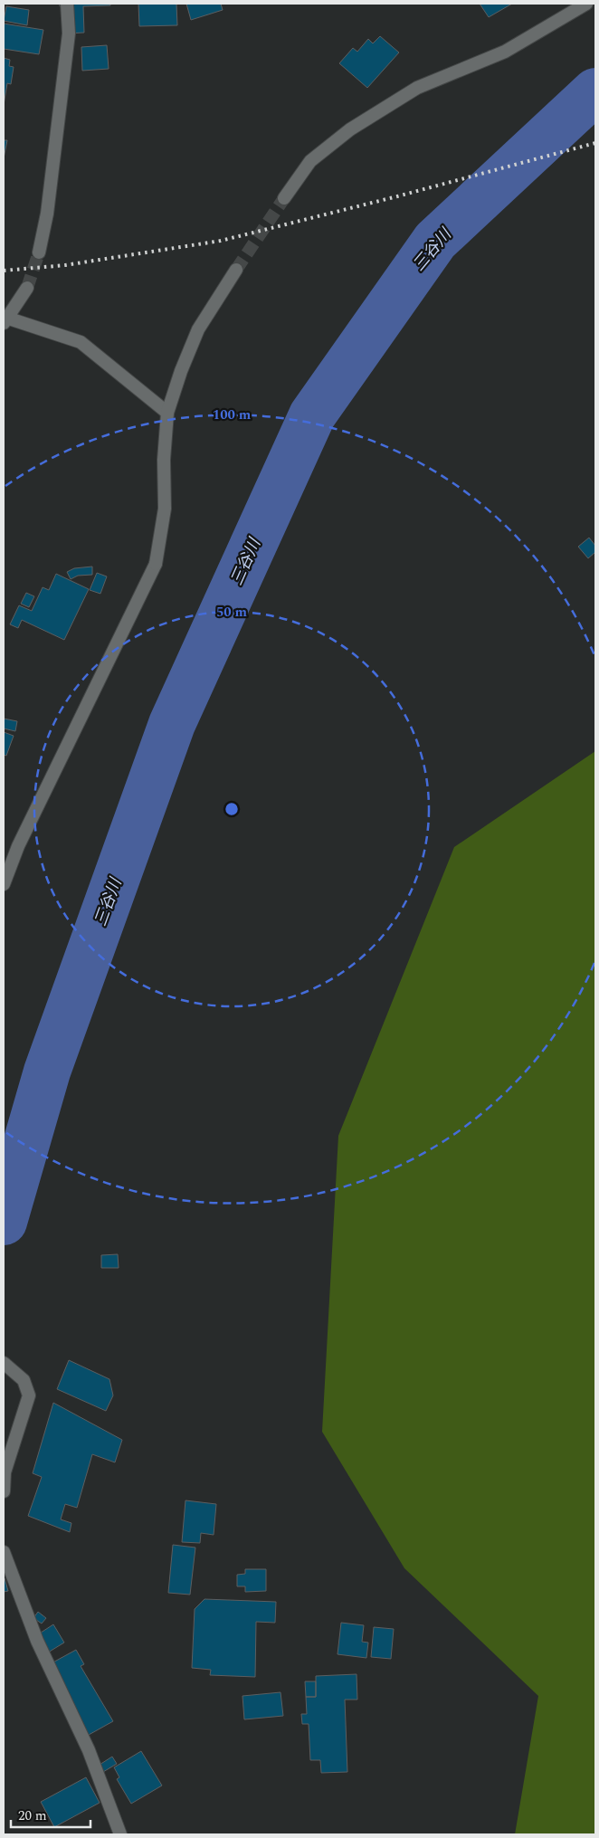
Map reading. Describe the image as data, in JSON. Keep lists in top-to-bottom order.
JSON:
{
  "water": ["三谷川"],
  "scale_bar": "20 m",
  "rings": ["100 m", "50 m"]
}
